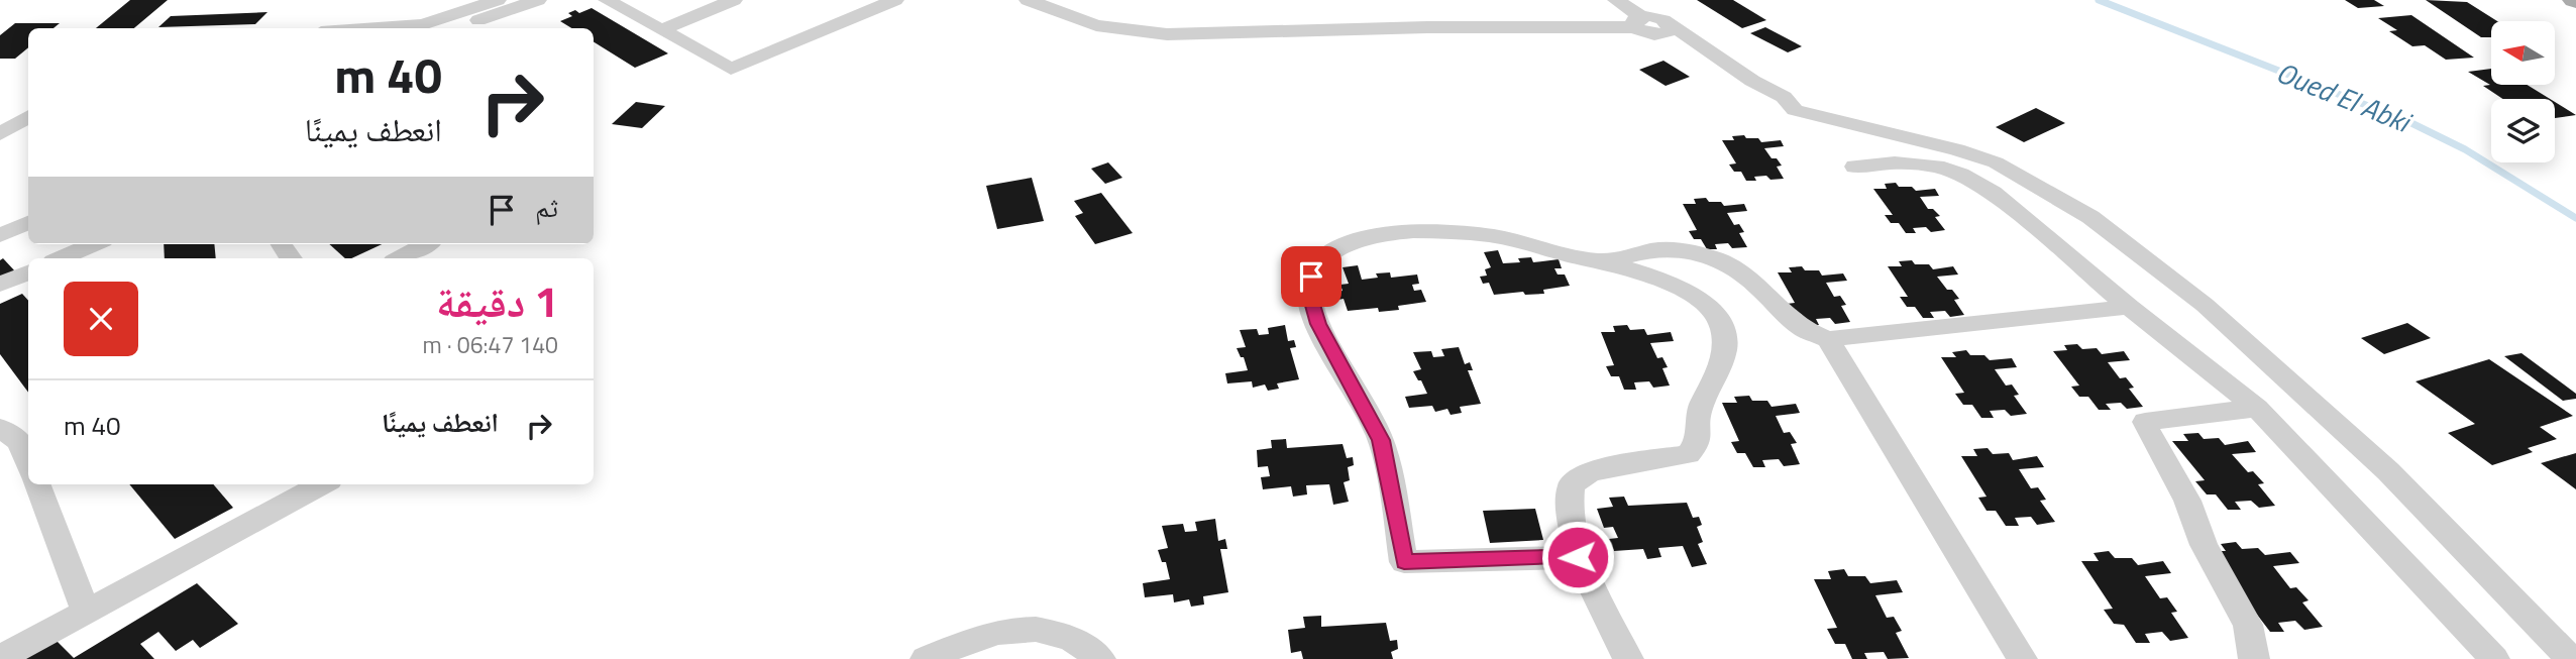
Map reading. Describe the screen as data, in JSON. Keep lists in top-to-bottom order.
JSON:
{
  "water": ["Oued El Abki"],
  "north": "left",
  "page": {
    "turn": ["40 m", "انعطف يمينًا"],
    "then": "ثم",
    "heading": ["1 دقيقة", "140 m · 06:47"],
    "list": [
      {
        "name": "انعطف يمينًا",
        "value": "40 m"
      }
    ]
  }
}
